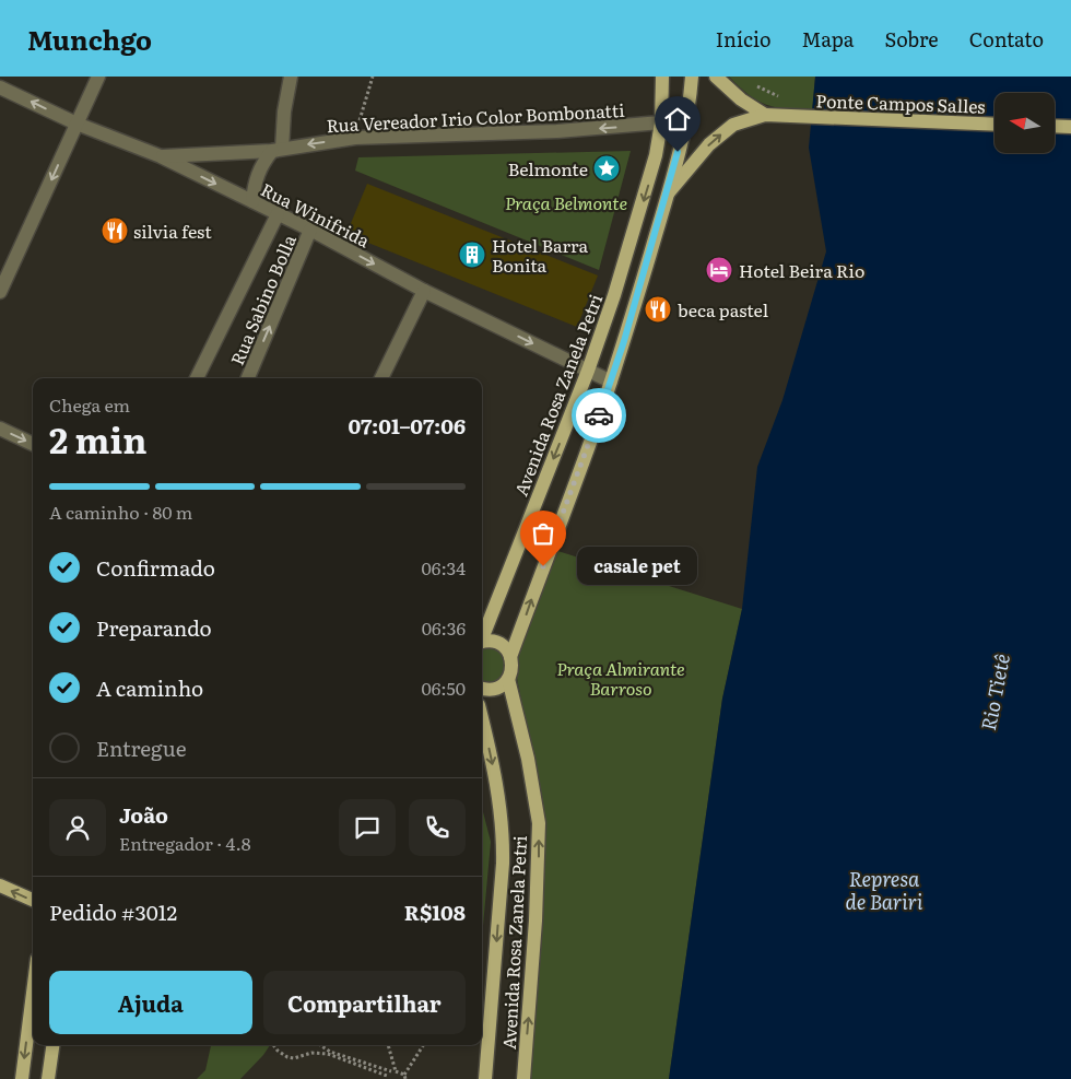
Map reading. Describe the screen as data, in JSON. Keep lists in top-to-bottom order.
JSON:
{
  "streets": {
    "main road": ["Ponte Campos Salles", "Avenida Rosa Zanela Petri"],
    "street": ["Rua Vereador Irio Color Bombonatti", "Rua Winifrida", "Rua Sabino Bolla"]
  },
  "crossings": [
    ["Rua Vereador Irio Color Bombonatti", "Rua Winifrida"],
    ["Rua Vereador Irio Color Bombonatti", "Avenida Rosa Zanela Petri"],
    ["Rua Winifrida", "Rua Sabino Bolla"],
    ["Rua Winifrida", "Avenida Rosa Zanela Petri"]
  ],
  "one_way": ["Rua Vereador Irio Color Bombonatti"],
  "water": ["Rio Tietê", "Represa de Bariri"],
  "parks": ["Praça Belmonte", "Praça Almirante Barroso"],
  "places": {
    "place": ["Belmonte"],
    "restaurant": ["silvia fest", "beca pastel"],
    "building": ["Hotel Barra Bonita"],
    "hotel": ["Hotel Beira Rio"],
    "other": ["casale pet"]
  },
  "north": "left",
  "page": {
    "header": "Munchgo",
    "nav": [
      "Início",
      "Mapa",
      "Sobre",
      "Contato"
    ],
    "heading": ["2 min", "Chega em", "07:01–07:06"],
    "panel": [
      "João",
      "Entregador · 4.8",
      "Pedido #3012",
      "R$108"
    ],
    "bar": "A caminho · 80 m",
    "list": [
      ["Confirmado", "06:34"],
      ["Preparando", "06:36"],
      ["A caminho", "06:50"],
      "Entregue"
    ],
    "bubble": "casale pet",
    "buttons": ["Ajuda", "Compartilhar"]
  }
}
